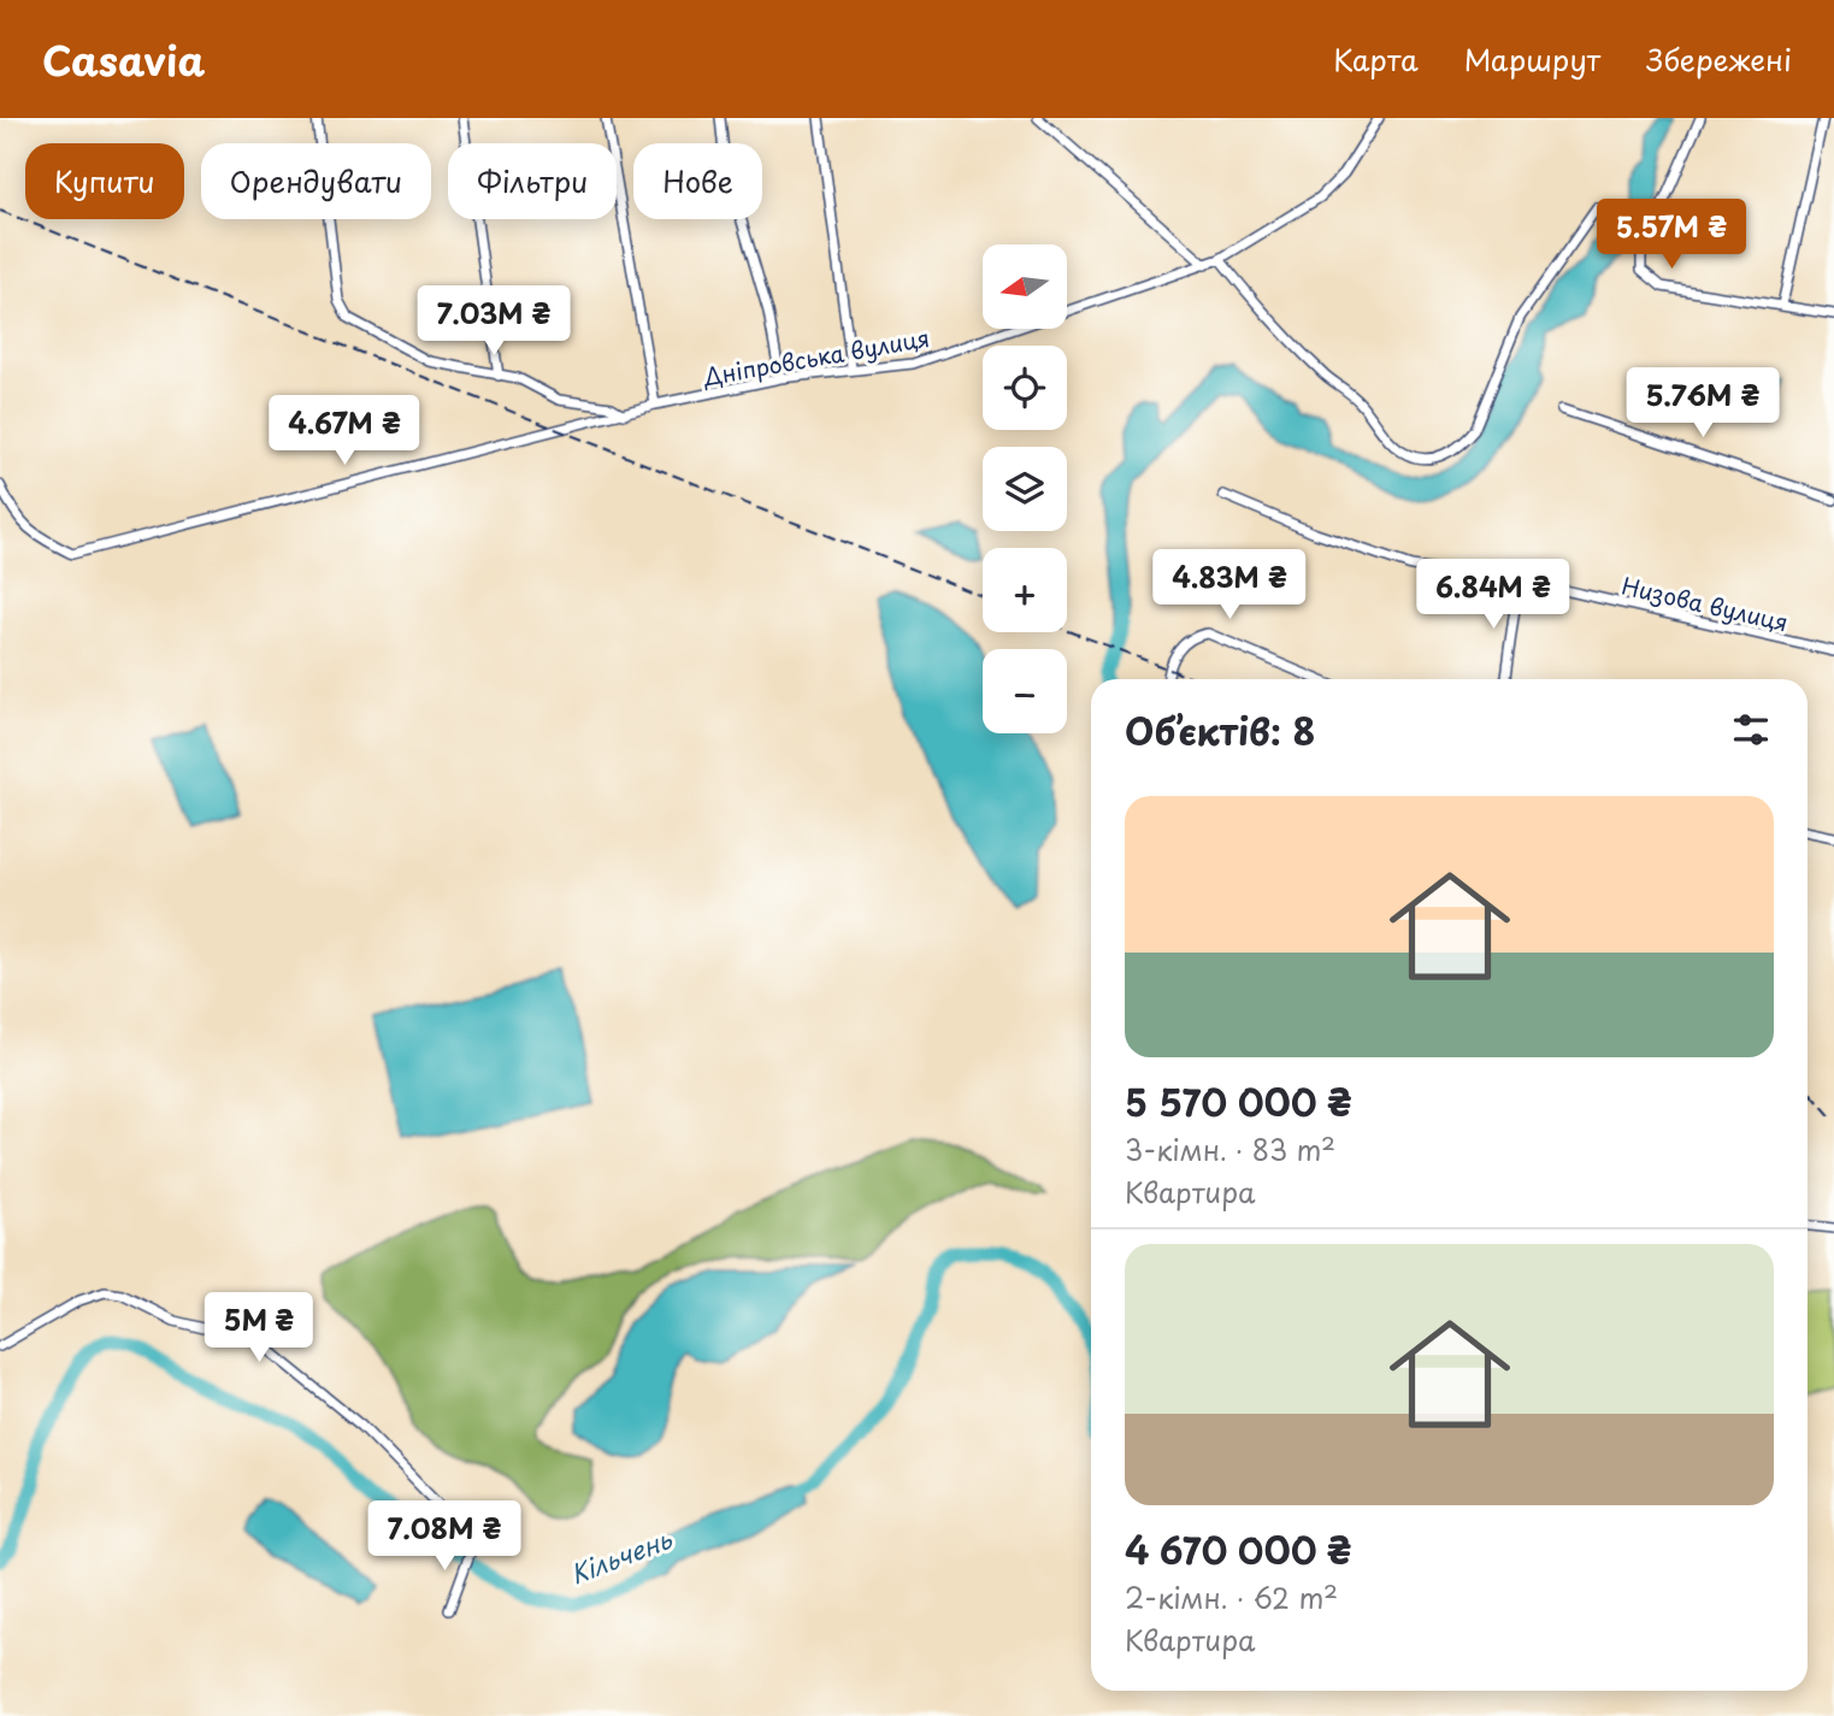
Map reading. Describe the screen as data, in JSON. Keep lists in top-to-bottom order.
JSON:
{
  "streets": {
    "street": ["Дніпровська вулиця", "Низова вулиця"]
  },
  "water": ["Кільчень"],
  "north": "left",
  "page": {
    "header": "Casavia",
    "nav": ["Карта", "Маршрут", "Збережені"],
    "chip": [
      "Купити",
      "Орендувати",
      "Фільтри",
      "Нове"
    ],
    "price": [
      "5.57M ₴",
      "7.03M ₴",
      "5.76M ₴",
      "4.67M ₴",
      "4.83M ₴",
      "6.84M ₴",
      "5M ₴",
      "7.08M ₴"
    ],
    "map_buttons": ["+", "−"],
    "heading": "Об’єктів: 8",
    "list": [
      {
        "name": "5 570 000 ₴",
        "note": "3-кімн. · 83 m² · Квартира"
      },
      {
        "name": "4 670 000 ₴",
        "note": "2-кімн. · 62 m² · Квартира"
      }
    ]
  }
}
